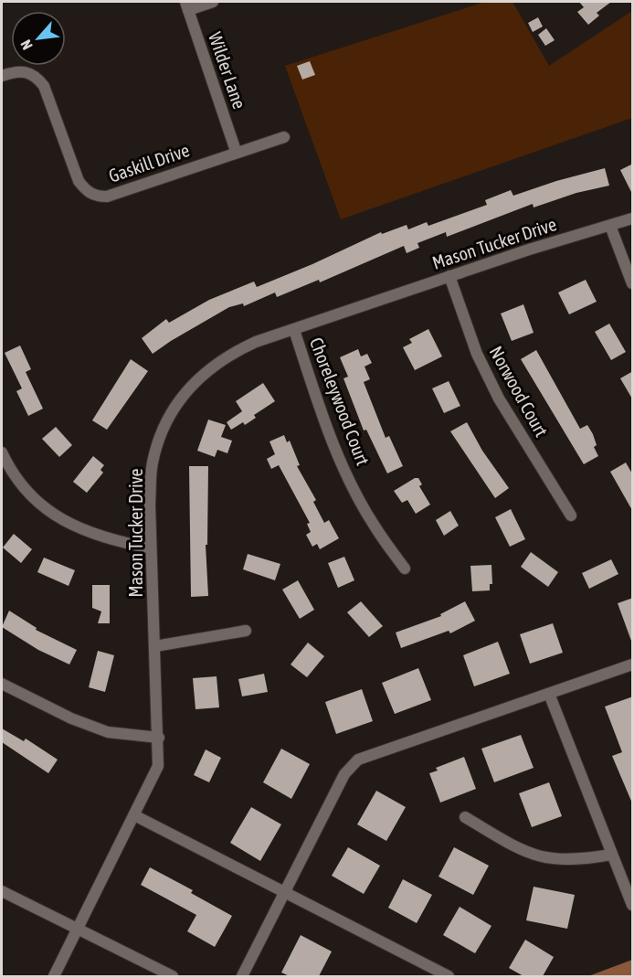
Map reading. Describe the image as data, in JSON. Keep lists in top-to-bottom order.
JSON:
{
  "streets": {
    "street": [
      "Wilder Lane",
      "Gaskill Drive",
      "Mason Tucker Drive",
      "Norwood Court",
      "Choreleywood Court"
    ]
  },
  "crossings": [
    ["Wilder Lane", "Gaskill Drive"],
    ["Mason Tucker Drive", "Norwood Court"],
    ["Mason Tucker Drive", "Choreleywood Court"]
  ],
  "north": "bottom left"
}
